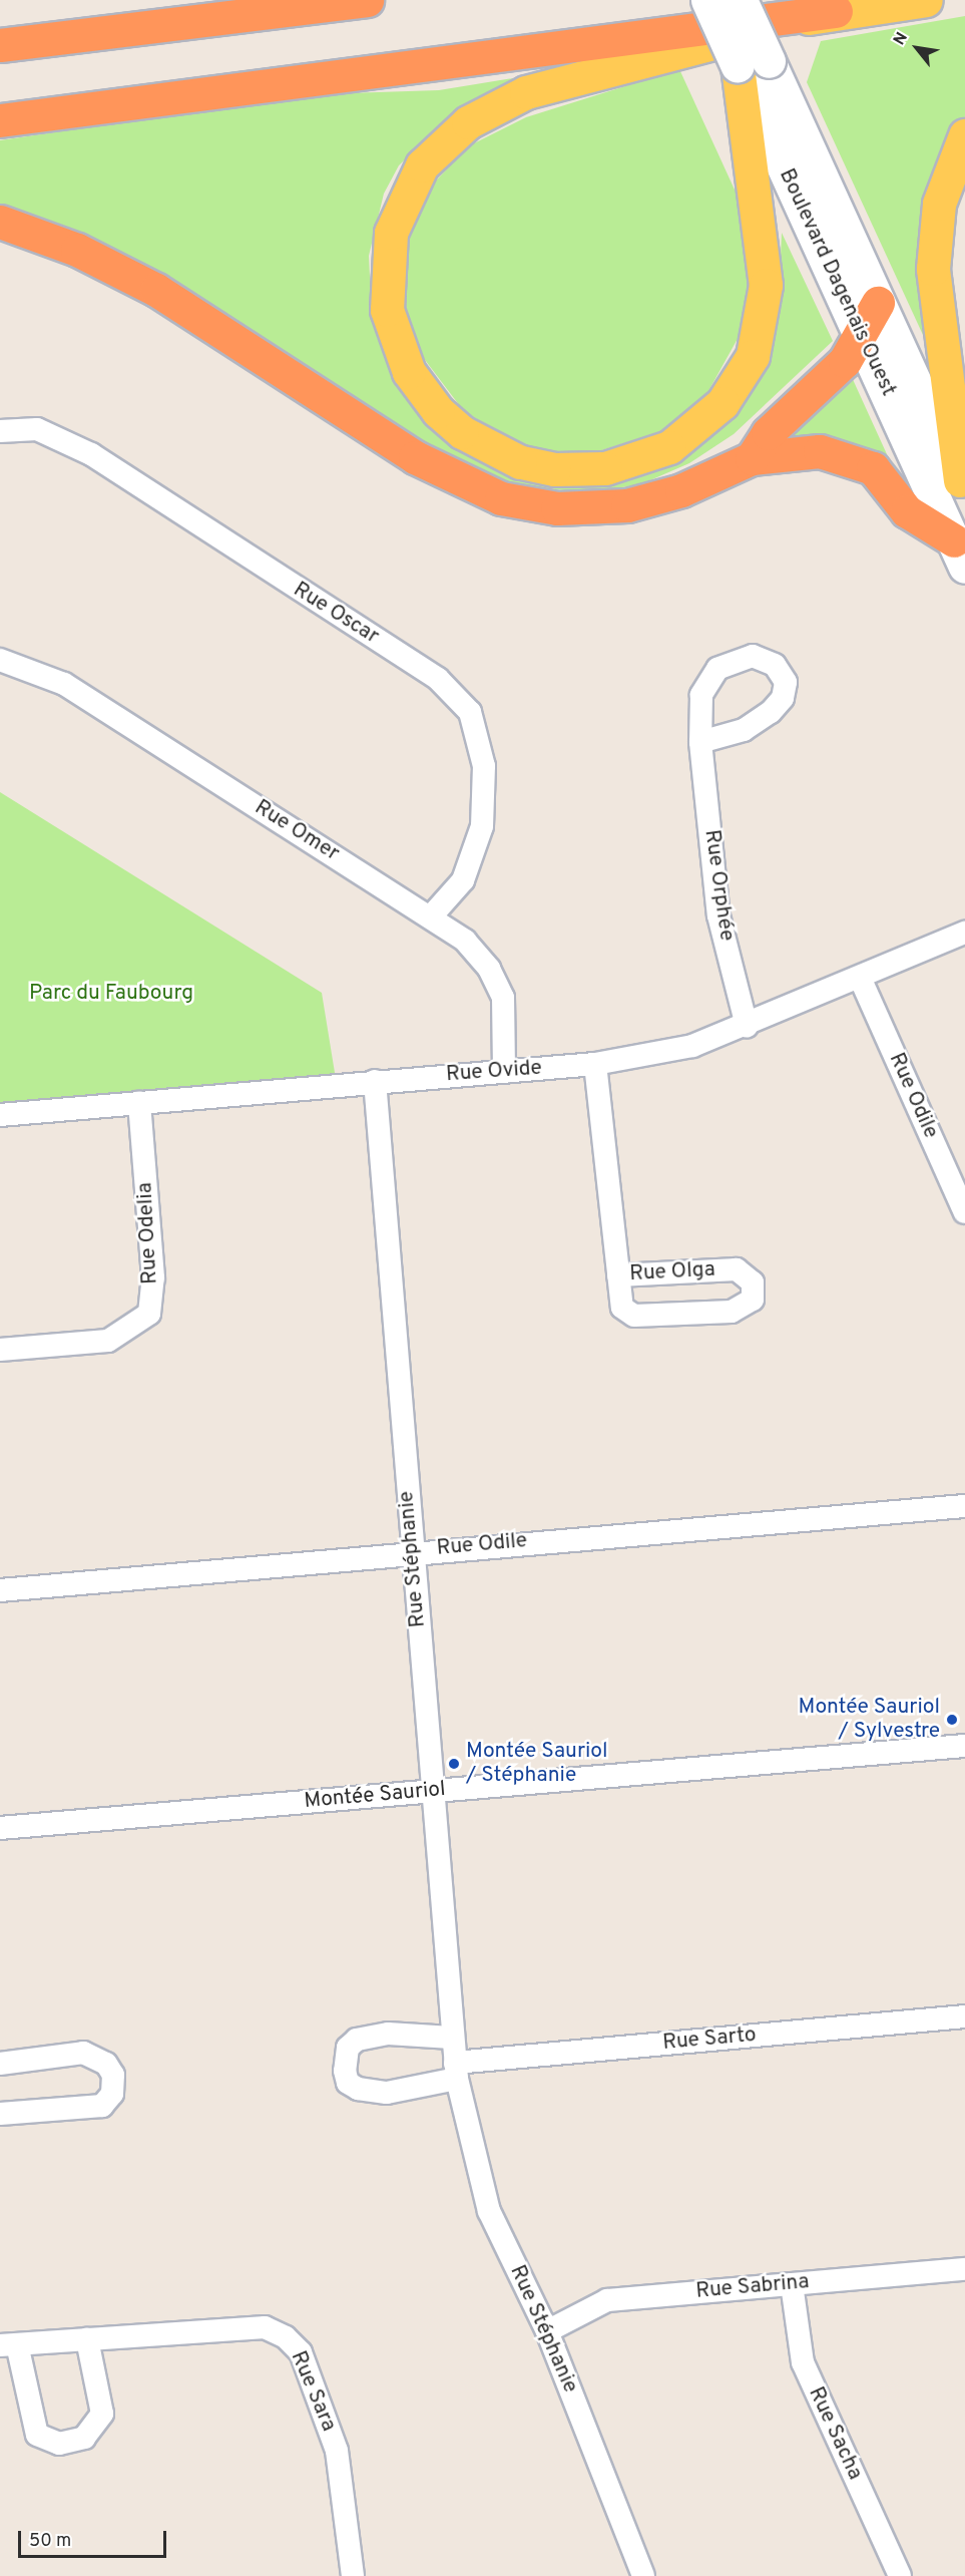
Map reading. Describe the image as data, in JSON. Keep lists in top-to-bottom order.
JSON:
{
  "streets": {
    "main road": ["Boulevard Dagenais Ouest"],
    "street": [
      "Rue Oscar",
      "Rue Omer",
      "Rue Orphée",
      "Rue Ovide",
      "Rue Odile",
      "Rue Odelia",
      "Rue Olga",
      "Rue Stéphanie",
      "Montée Sauriol",
      "Rue Sarto",
      "Rue Sabrina",
      "Rue Sara",
      "Rue Sacha"
    ]
  },
  "crossings": [
    ["Rue Oscar", "Rue Omer"],
    ["Rue Omer", "Rue Ovide"],
    ["Rue Orphée", "Rue Ovide"],
    ["Rue Ovide", "Rue Odile"],
    ["Rue Ovide", "Rue Odelia"],
    ["Rue Ovide", "Rue Olga"],
    ["Rue Ovide", "Rue Stéphanie"],
    ["Rue Odile", "Rue Stéphanie"],
    ["Rue Stéphanie", "Montée Sauriol"],
    ["Rue Stéphanie", "Rue Sarto"],
    ["Rue Stéphanie", "Rue Sabrina"],
    ["Rue Sabrina", "Rue Sacha"]
  ],
  "parks": ["Parc du Faubourg"],
  "places": ["Montée Sauriol / Sylvestre", "Montée Sauriol / Stéphanie"],
  "scale_bar": "50 m",
  "north": "top left"
}
